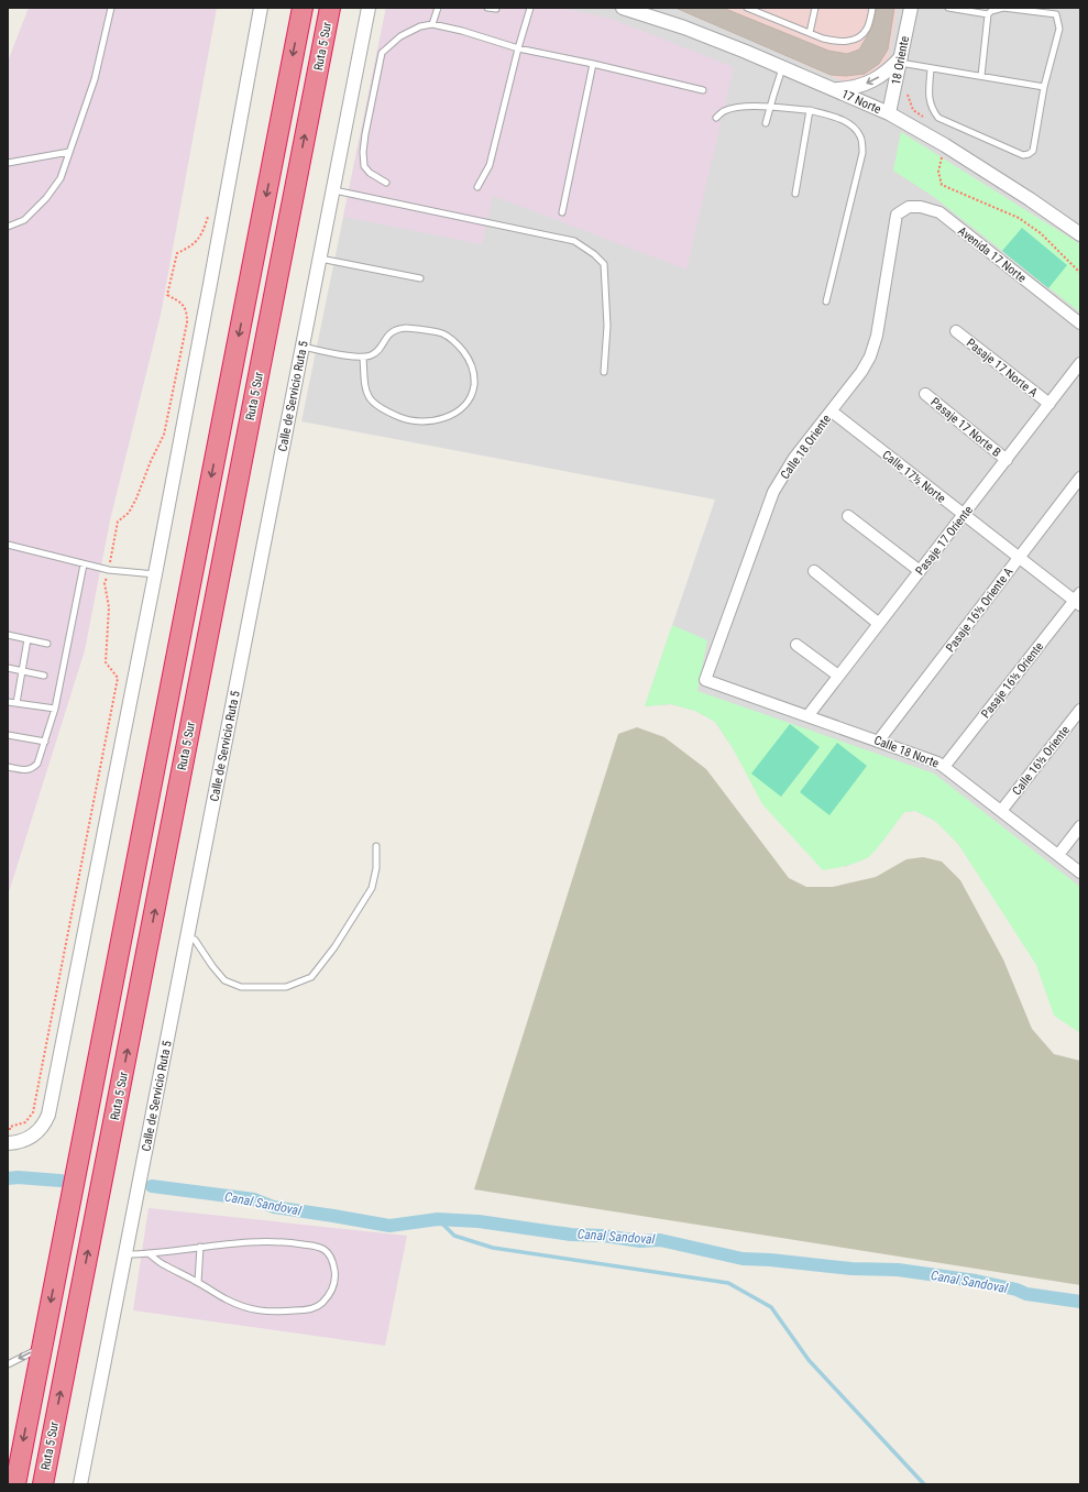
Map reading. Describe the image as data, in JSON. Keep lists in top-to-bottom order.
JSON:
{
  "streets": {
    "highway": ["Ruta 5 Sur"],
    "street": [
      "18 Oriente",
      "17 Norte",
      "Avenida 17 Norte",
      "Pasaje 17 Norte A",
      "Calle de Servicio Ruta 5",
      "Pasaje 17 Norte B",
      "Calle 18 Oriente",
      "Calle 17½ Norte",
      "Pasaje 17 Oriente",
      "Pasaje 16½ Oriente A",
      "Pasaje 16½ Oriente",
      "Calle 18 Norte",
      "Calle 16½ Oriente"
    ]
  },
  "crossings": [
    ["18 Oriente", "17 Norte"],
    ["Avenida 17 Norte", "Calle 18 Oriente"],
    ["Pasaje 17 Norte A", "Pasaje 17 Oriente"],
    ["Pasaje 17 Norte B", "Pasaje 17 Oriente"],
    ["Calle 18 Oriente", "Calle 17½ Norte"],
    ["Calle 18 Oriente", "Calle 18 Norte"],
    ["Calle 17½ Norte", "Pasaje 17 Oriente"],
    ["Calle 17½ Norte", "Pasaje 16½ Oriente A"],
    ["Calle 17½ Norte", "Pasaje 16½ Oriente"],
    ["Pasaje 17 Oriente", "Calle 18 Norte"],
    ["Pasaje 16½ Oriente A", "Calle 18 Norte"],
    ["Pasaje 16½ Oriente", "Calle 18 Norte"],
    ["Calle 18 Norte", "Calle 16½ Oriente"]
  ],
  "water": ["Canal Sandoval"]
}
